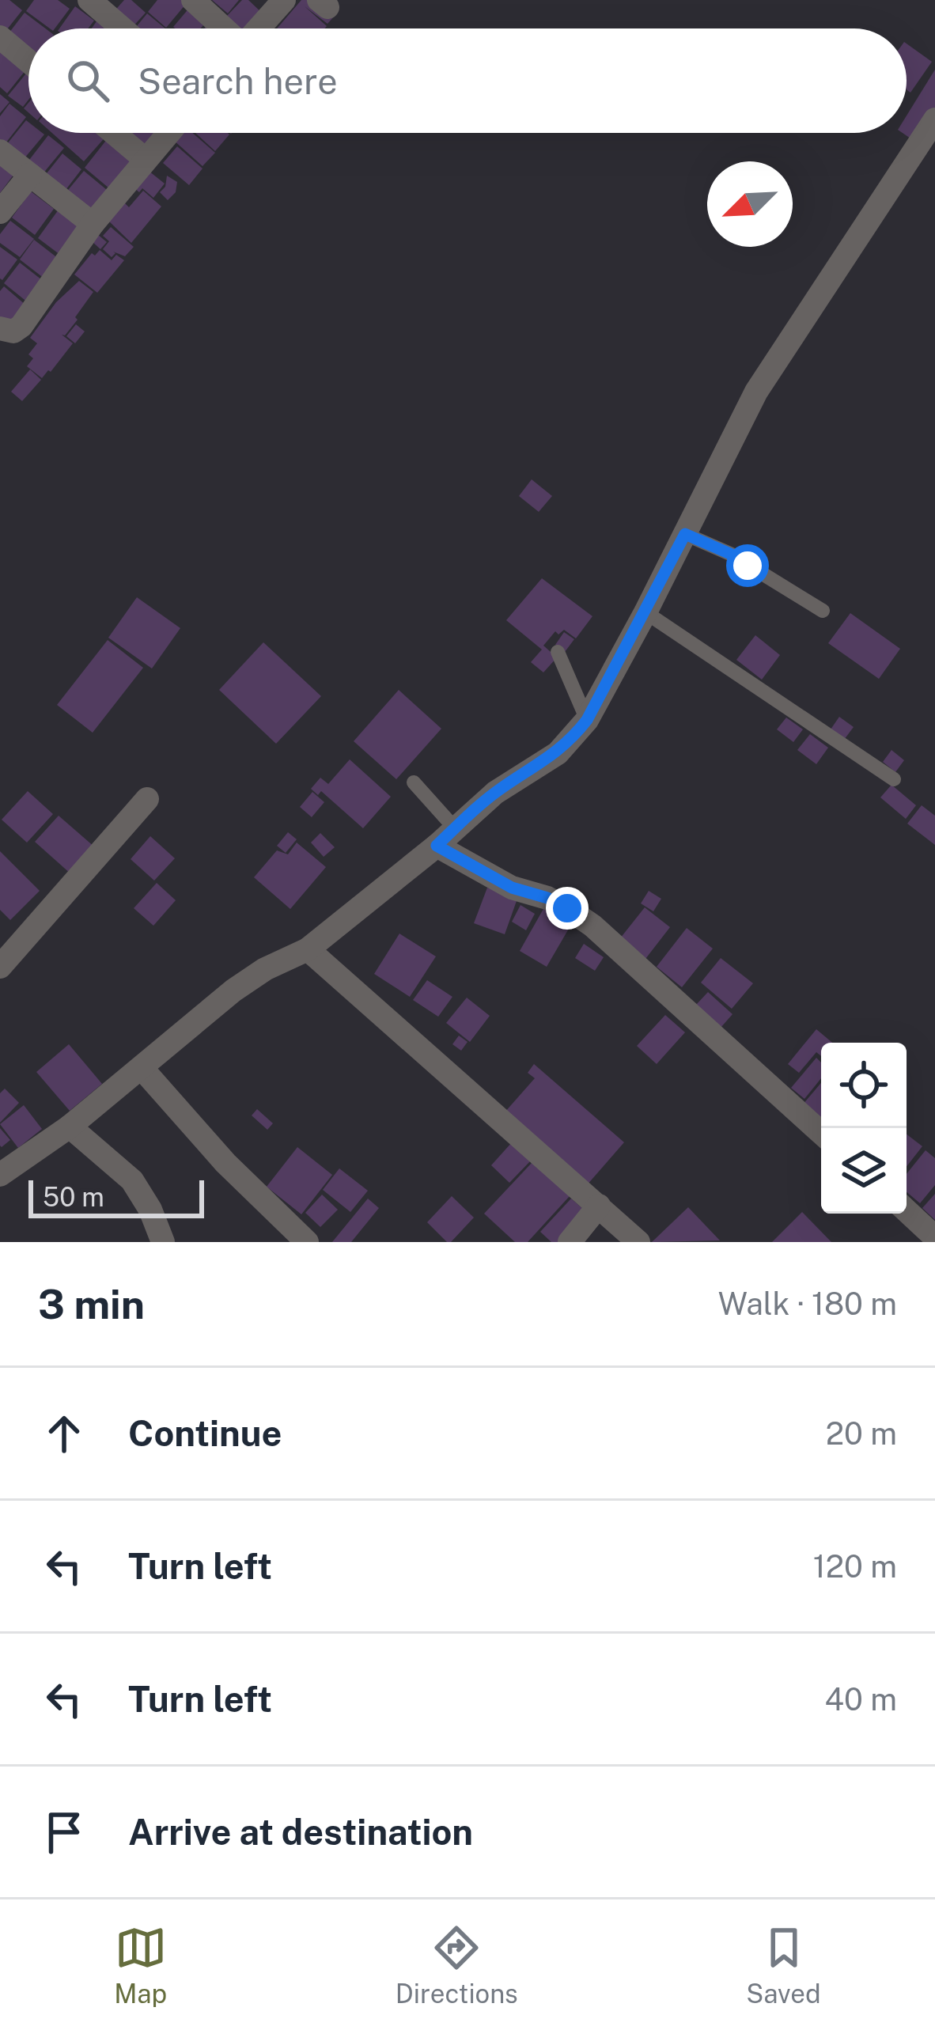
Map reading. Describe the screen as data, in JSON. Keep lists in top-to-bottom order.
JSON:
{
  "scale_bar": "50 m",
  "north": "bottom left",
  "page": {
    "search": "Search here",
    "scale": "50 m",
    "heading": ["3 min", "Walk · 180 m"],
    "list": [
      ["Continue", "20 m"],
      ["Turn left", "120 m"],
      ["Turn left", "40 m"],
      "Arrive at destination"
    ],
    "nav": ["Map", "Directions", "Saved"]
  }
}
